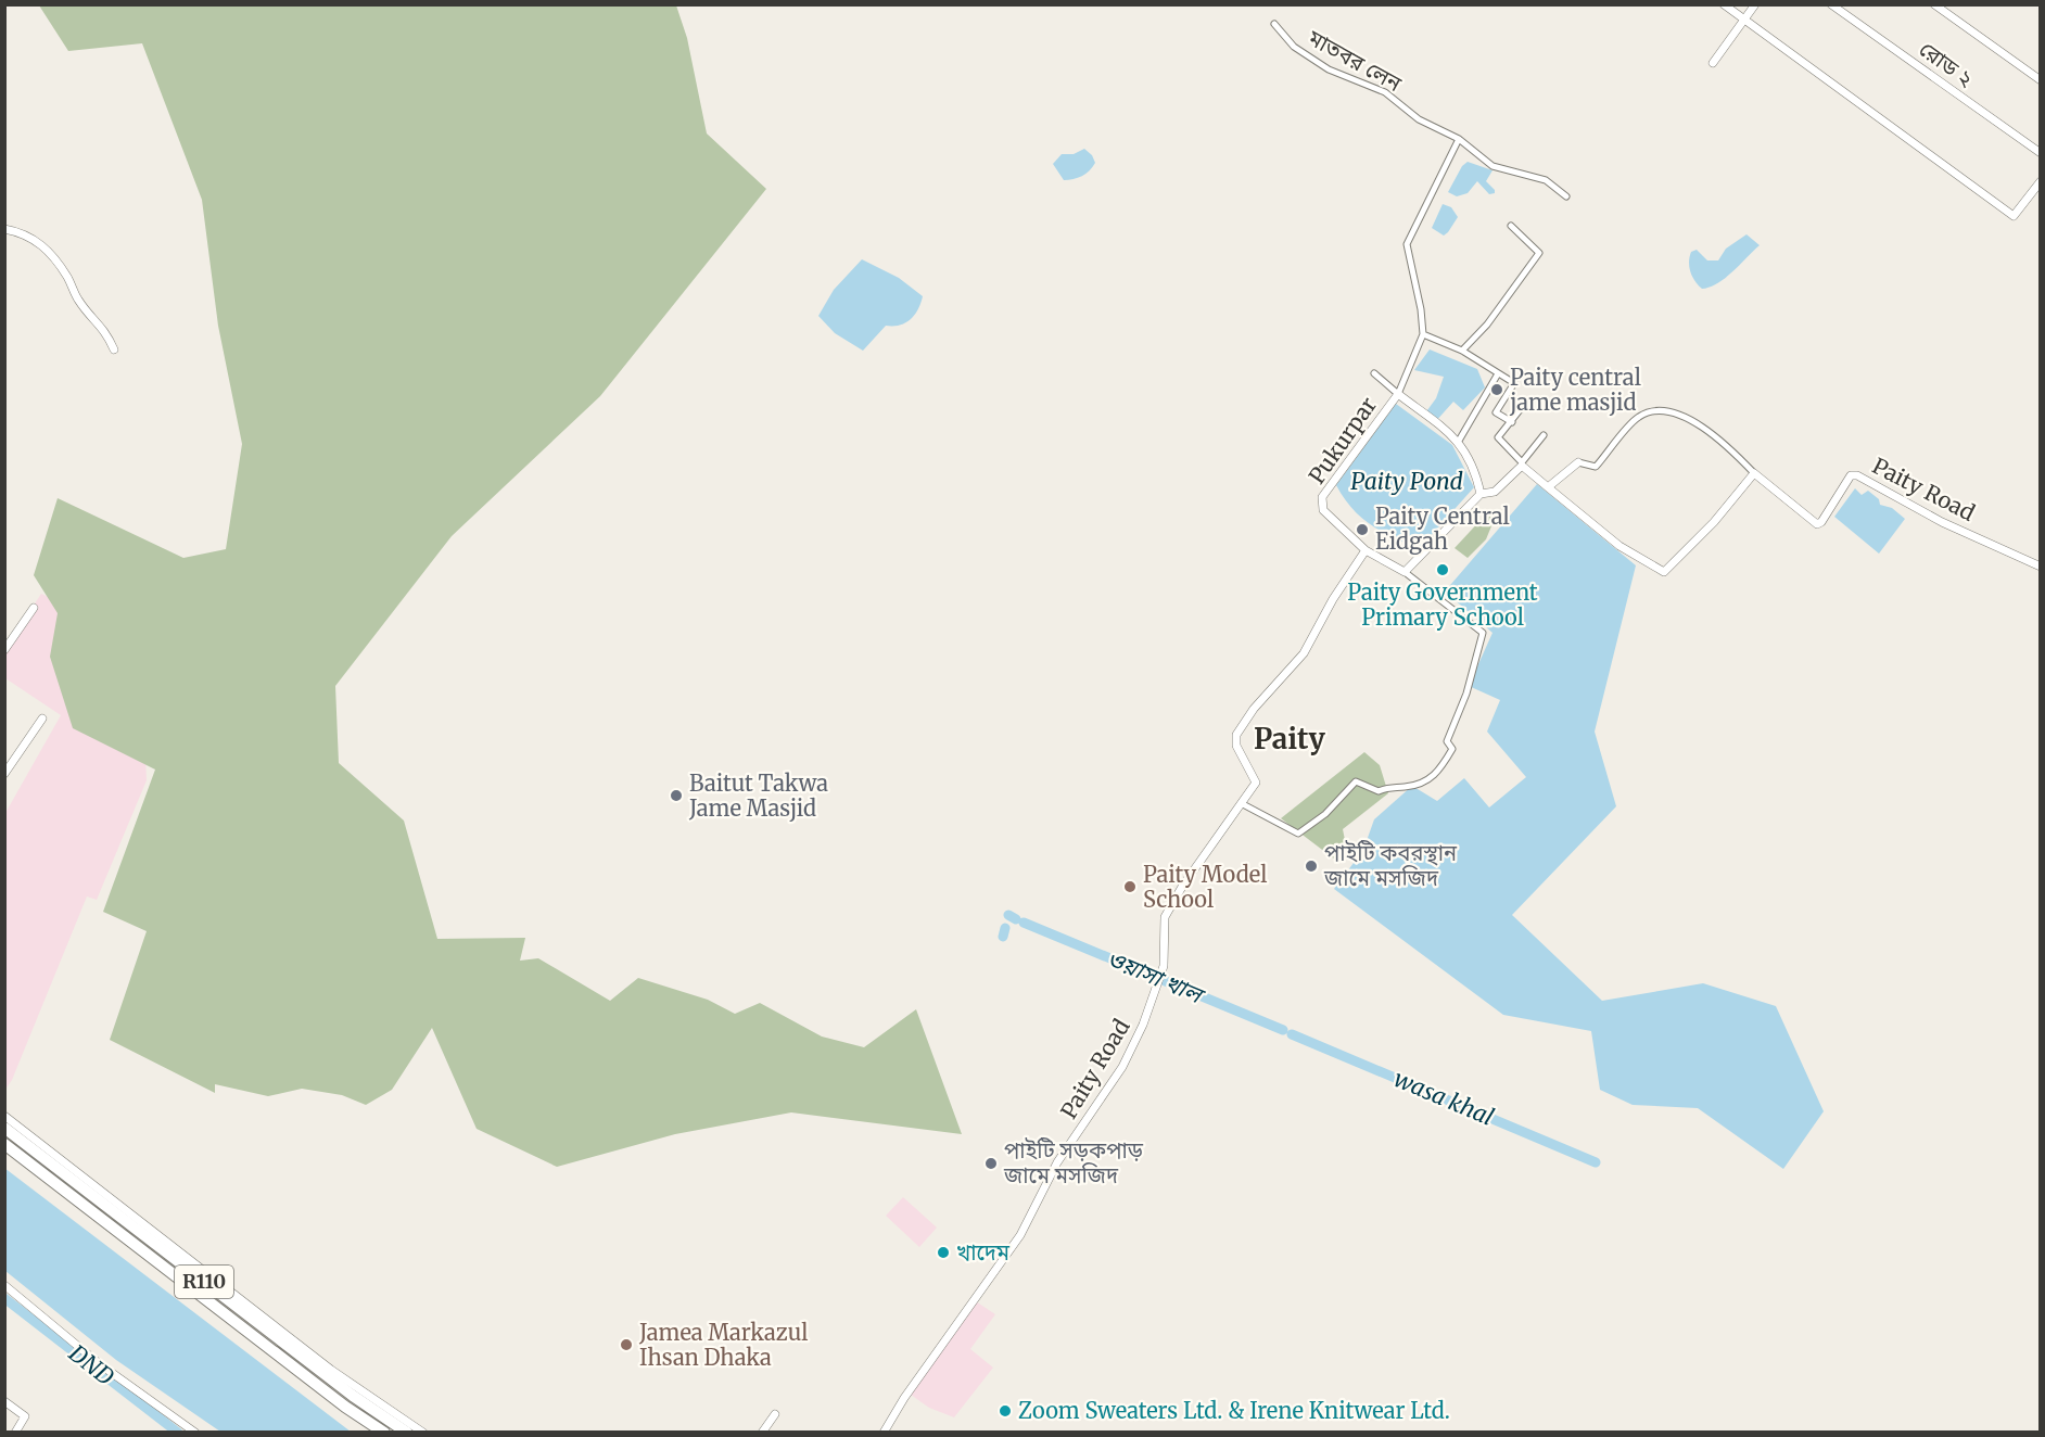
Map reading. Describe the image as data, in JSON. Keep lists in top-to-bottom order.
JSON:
{
  "streets": {
    "main road": ["R110"],
    "street": [
      "মাতবর লেন",
      "রোড ২",
      "Pukurpar",
      "Paity Road"
    ]
  },
  "crossings": [
    ["Pukurpar", "Paity Road"]
  ],
  "districts": ["Paity"],
  "water": [
    "Paity Pond",
    "ওয়াসা খাল",
    "wasa khal",
    "DND"
  ],
  "places": [
    "Paity central jame masjid",
    "Paity Central Eidgah",
    "Paity Government Primary School",
    "Baitut Takwa Jame Masjid",
    "পাইটি কবরস্থান জামে মসজিদ",
    "Paity Model School",
    "পাইটি সড়কপাড় জামে মসজিদ",
    "খাদেম",
    "Jamea Markazul Ihsan Dhaka",
    "Zoom Sweaters Ltd. & Irene Knitwear Ltd."
  ]
}
